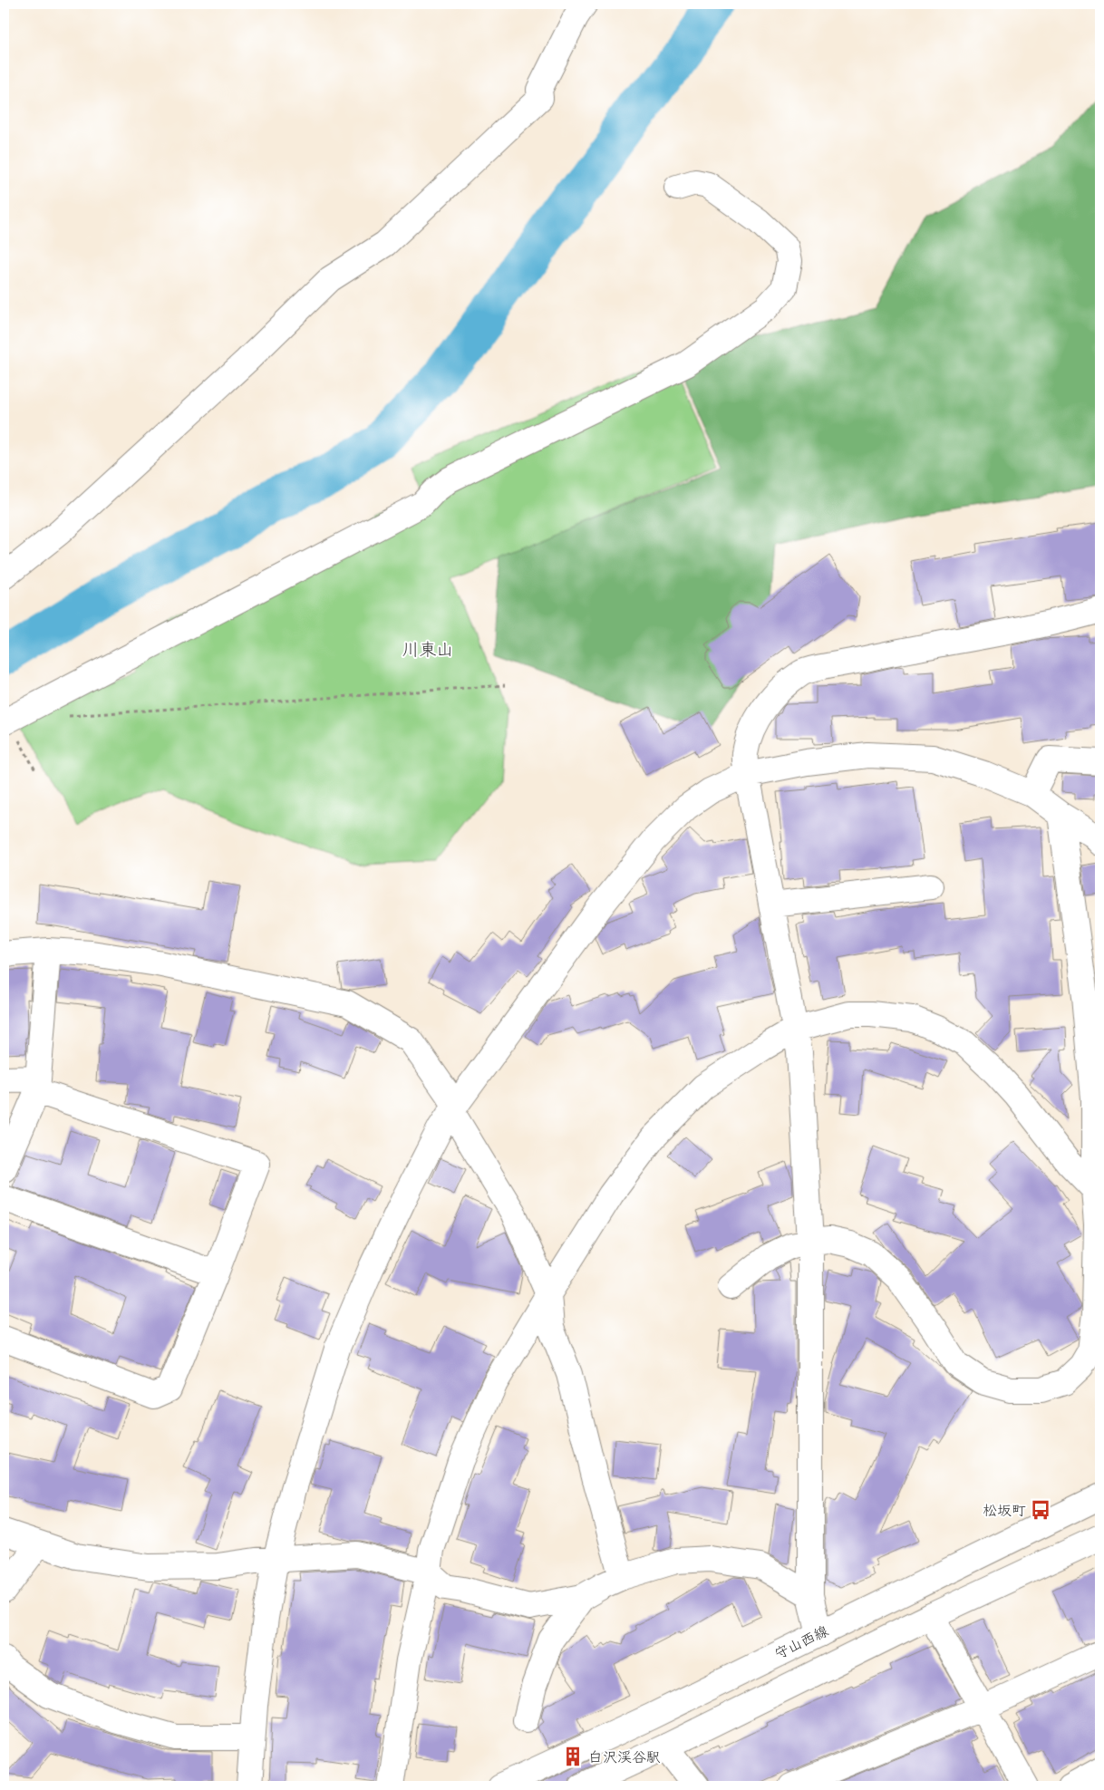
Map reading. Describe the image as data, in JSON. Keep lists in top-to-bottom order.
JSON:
{
  "streets": {
    "street": ["守山西線"]
  },
  "districts": ["川東山"],
  "places": {
    "bus stop": ["松坂町"],
    "building": ["白沢渓谷駅"]
  }
}
